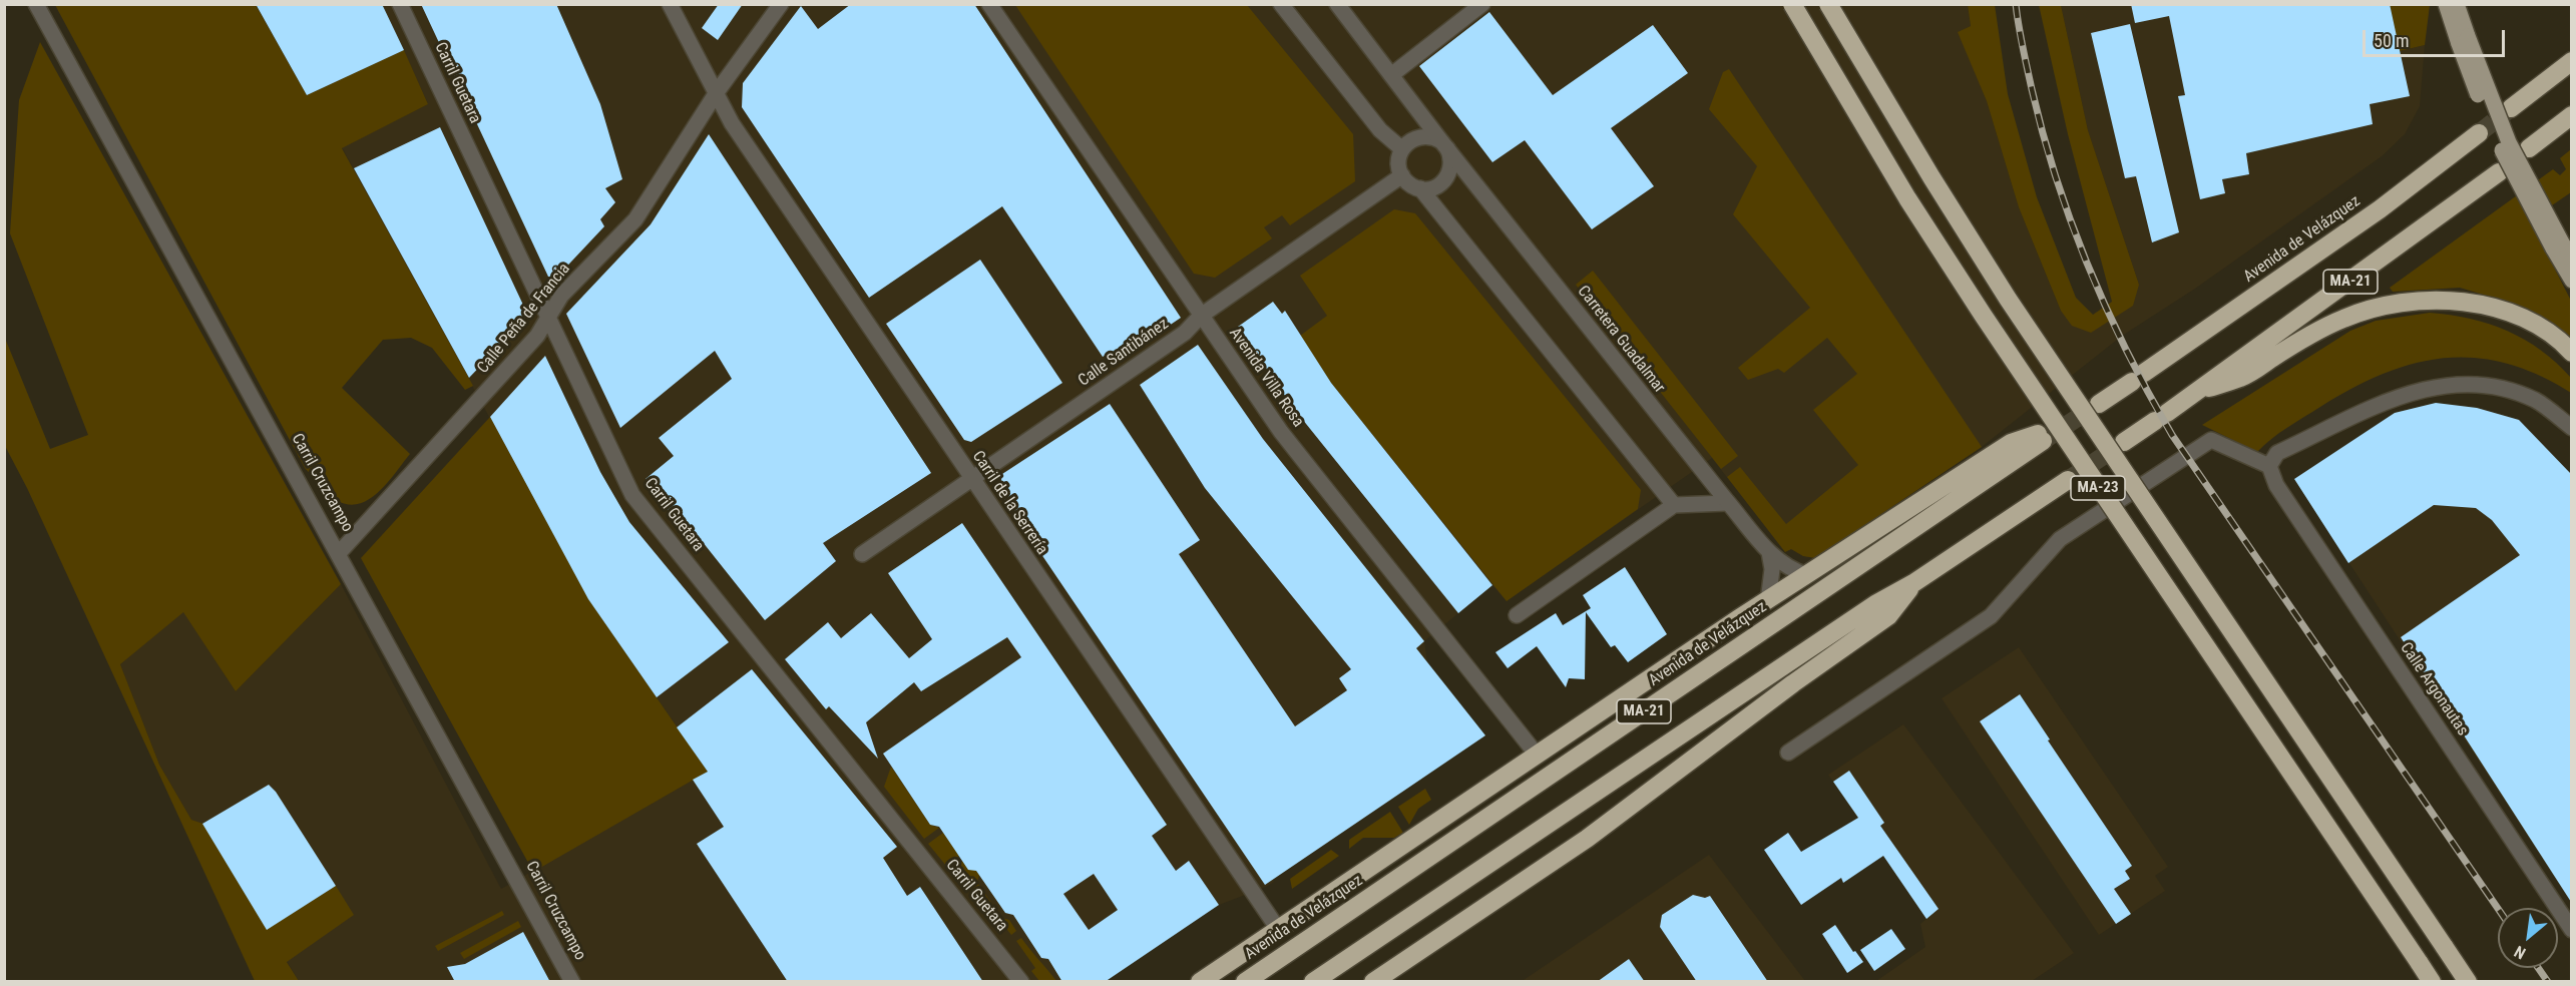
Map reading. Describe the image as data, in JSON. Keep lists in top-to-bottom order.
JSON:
{
  "streets": {
    "highway": ["Avenida de Velázquez", "MA-21", "MA-23"],
    "street": [
      "Carril Guetara",
      "Calle Peña de Francia",
      "Carretera Guadalmar",
      "Calle Santibánez",
      "Avenida Villa Rosa",
      "Carril Cruzcampo",
      "Carril de la Serrería",
      "Calle Argonautas"
    ]
  },
  "crossings": [
    ["Carril Guetara", "Calle Peña de Francia"],
    ["Avenida de Velázquez", "Carretera Guadalmar"],
    ["Calle Peña de Francia", "Carril Cruzcampo"],
    ["Calle Peña de Francia", "Carril de la Serrería"],
    ["Carretera Guadalmar", "Calle Santibánez"],
    ["Calle Santibánez", "Avenida Villa Rosa"],
    ["Calle Santibánez", "Carril de la Serrería"]
  ],
  "scale_bar": "50 m",
  "north": "bottom left"
}
